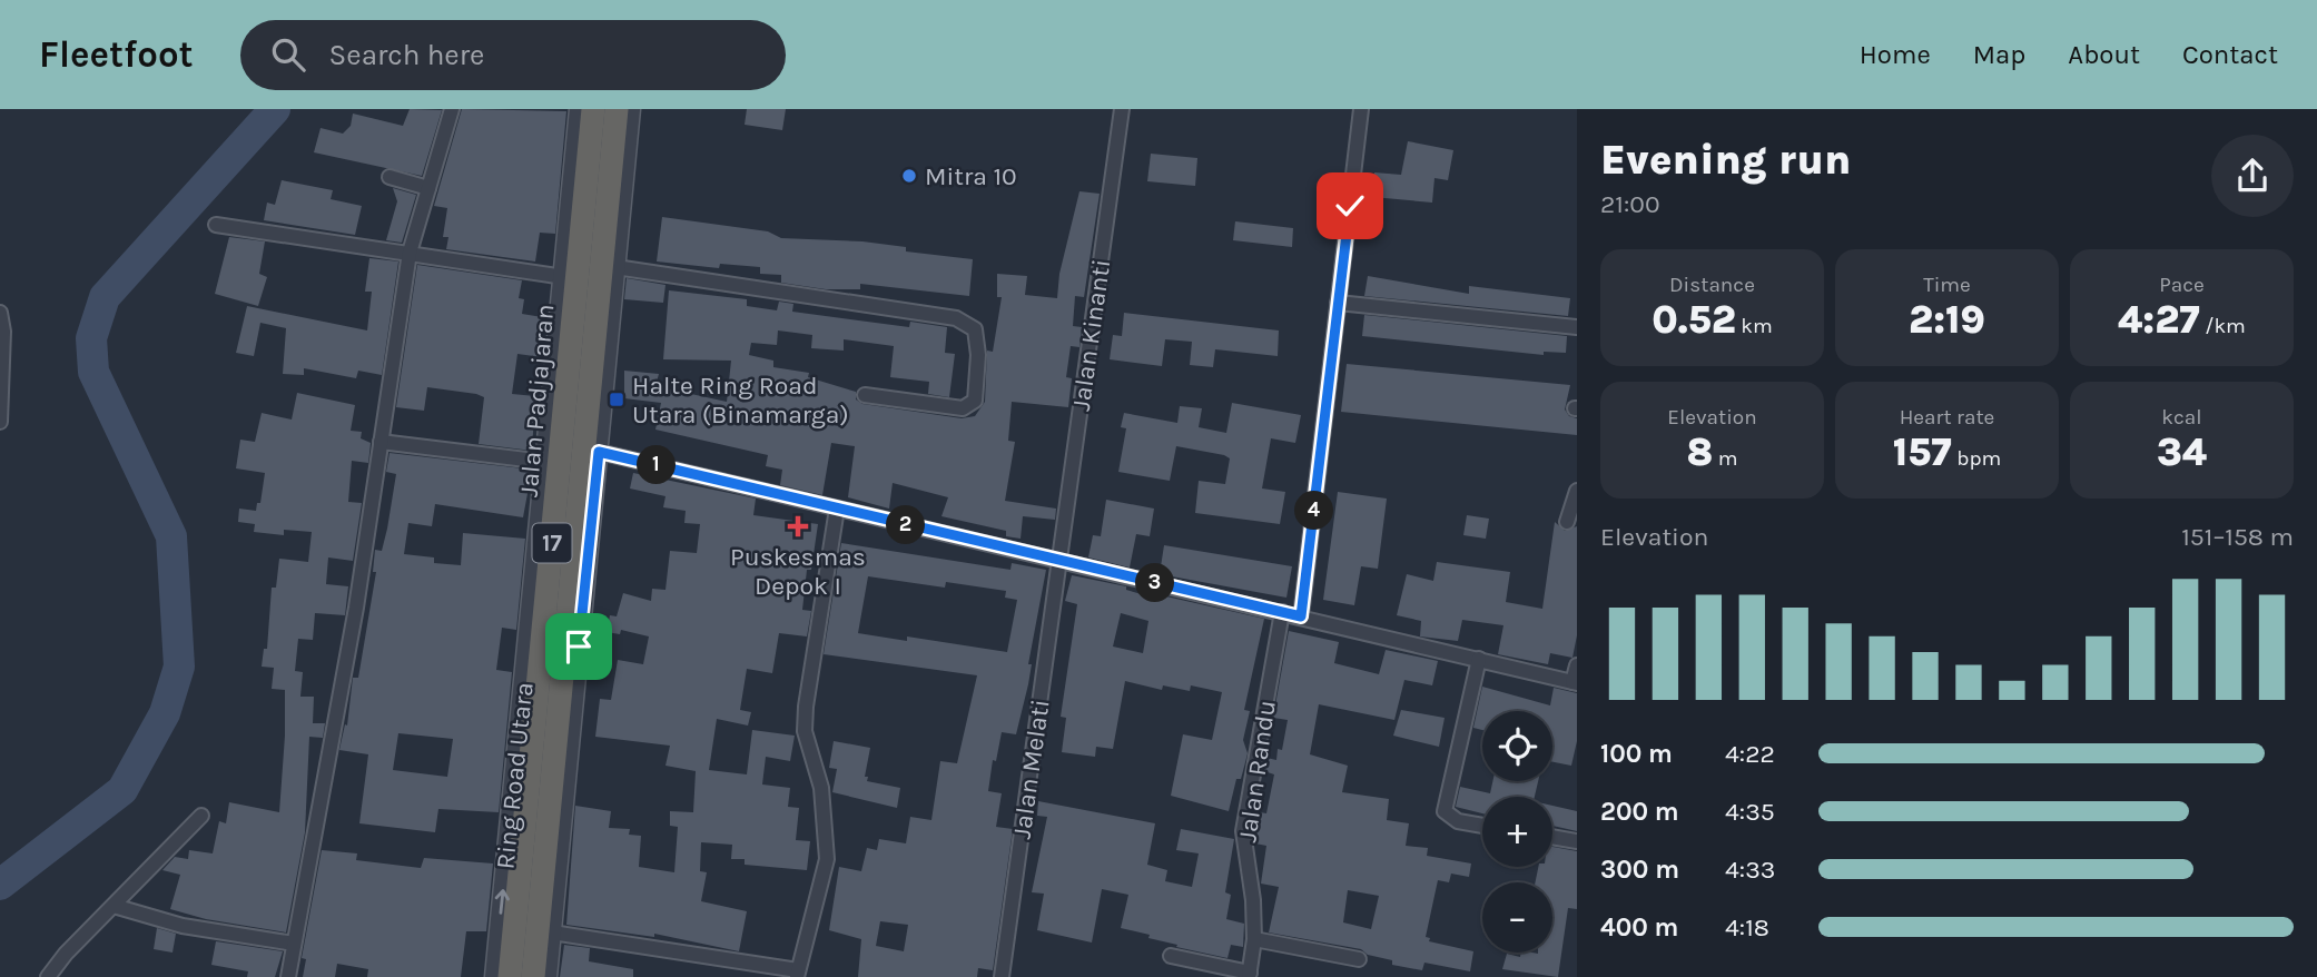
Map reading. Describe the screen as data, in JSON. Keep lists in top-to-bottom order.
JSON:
{
  "streets": {
    "highway": ["Jalan Padjajaran", "17"],
    "street": [
      "Jalan Kinanti",
      "Jalan Melati",
      "Jalan Randu",
      "Ring Road Utara"
    ]
  },
  "crossings": [
    ["Jalan Kinanti", "Jalan Melati"],
    ["Jalan Padjajaran", "Ring Road Utara"]
  ],
  "places": {
    "other": ["Mitra 10"],
    "transit": ["Halte Ring Road Utara (Binamarga)"],
    "health": ["Puskesmas Depok I"]
  },
  "page": {
    "header": "Fleetfoot",
    "search": "Search here",
    "nav": [
      "Home",
      "Map",
      "About",
      "Contact"
    ],
    "heading": ["Evening run", "21:00"],
    "stats": [
      ["Distance", "0.52 km"],
      ["Time", "2:19"],
      ["Pace", "4:27 /km"],
      ["Elevation", "8 m"],
      ["Heart rate", "157 bpm"],
      ["kcal", "34"]
    ],
    "pins": [
      "1",
      "4",
      "2",
      "3"
    ],
    "chart": ["Elevation", "151–158 m"],
    "map_buttons": ["+", "−"],
    "list": [
      {
        "name": "100 m",
        "note": "4:22"
      },
      {
        "name": "200 m",
        "note": "4:35"
      },
      {
        "name": "300 m",
        "note": "4:33"
      },
      {
        "name": "400 m",
        "note": "4:18"
      }
    ]
  }
}
